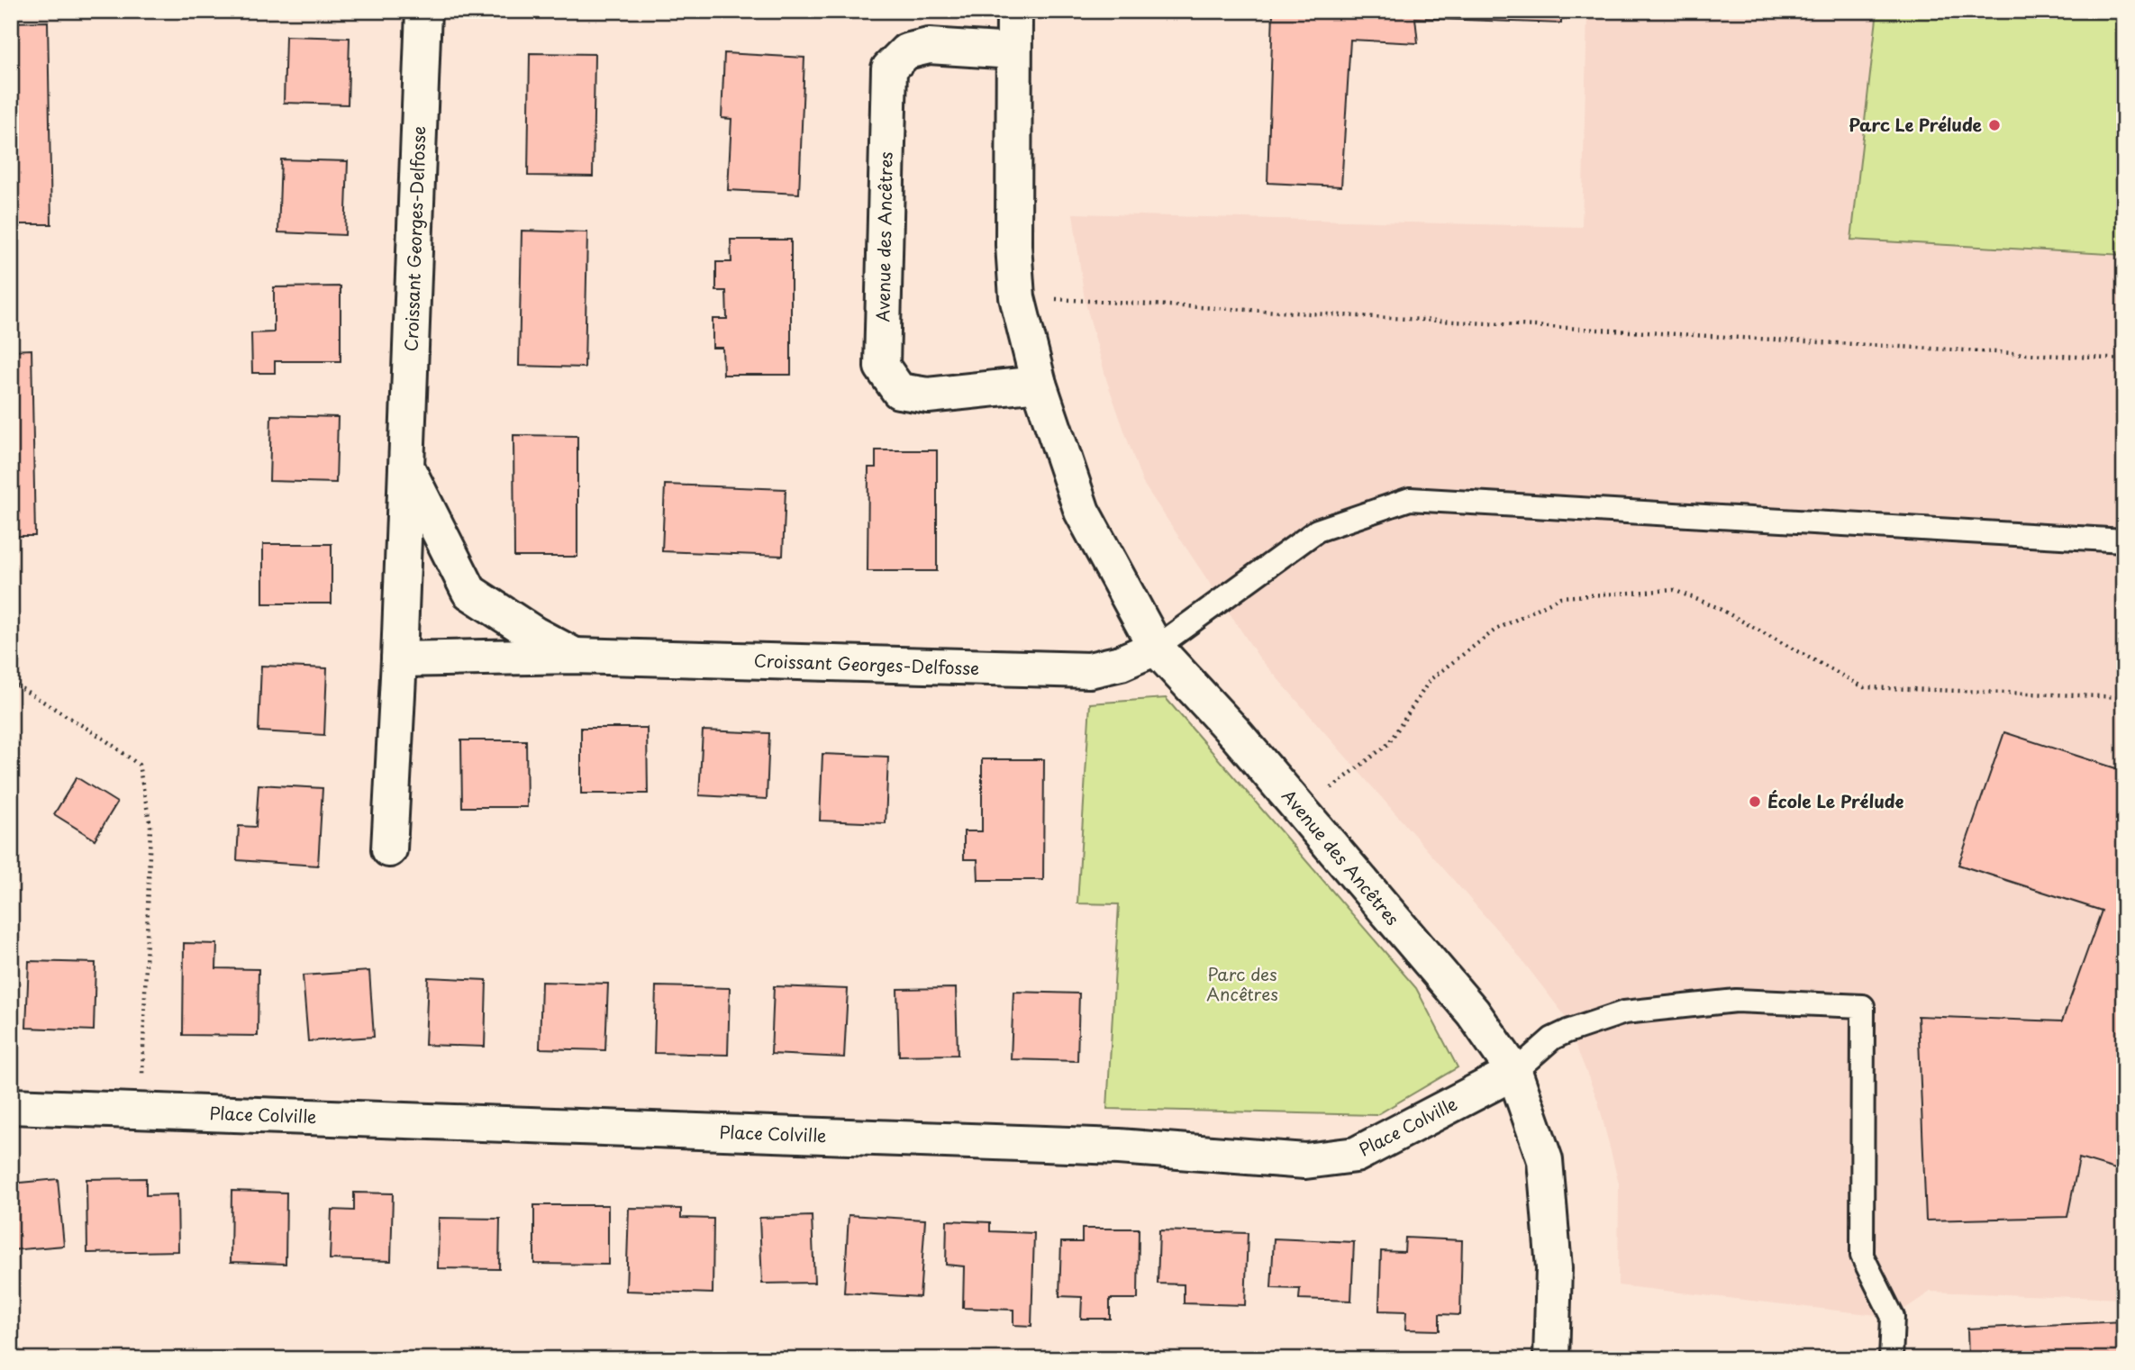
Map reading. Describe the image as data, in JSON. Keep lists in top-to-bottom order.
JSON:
{
  "streets": {
    "street": ["Avenue des Ancêtres", "Croissant Georges-Delfosse", "Place Colville"]
  },
  "crossings": [
    ["Avenue des Ancêtres", "Croissant Georges-Delfosse"],
    ["Avenue des Ancêtres", "Place Colville"]
  ],
  "parks": ["Parc des Ancêtres"],
  "places": ["Parc Le Prélude", "École Le Prélude"]
}
